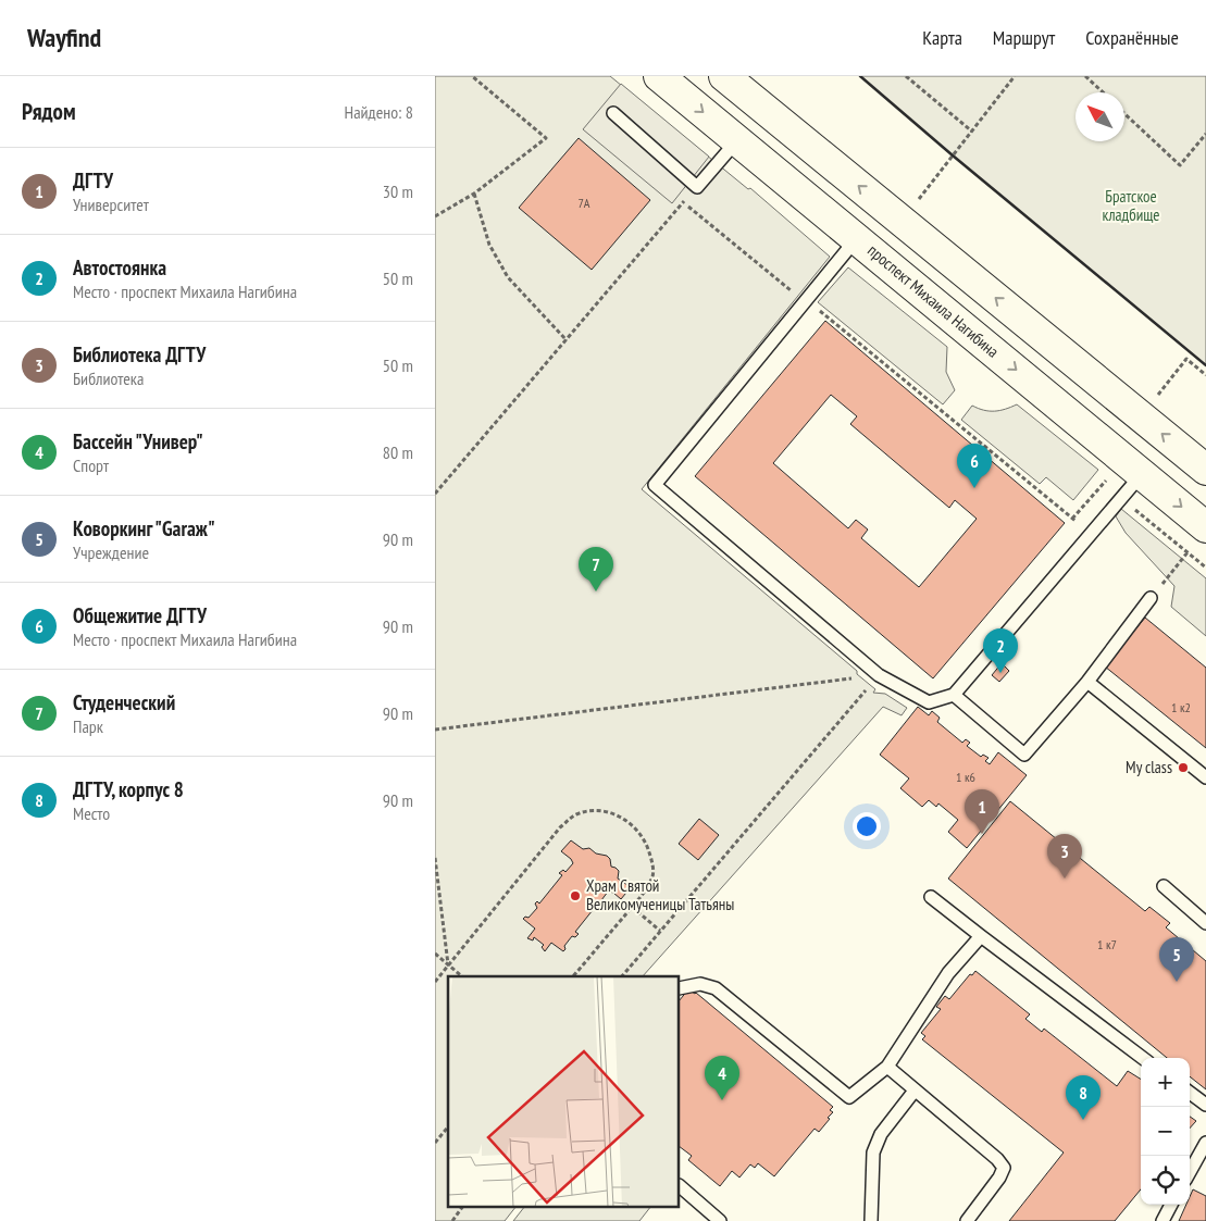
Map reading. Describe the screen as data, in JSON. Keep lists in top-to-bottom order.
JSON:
{
  "streets": {
    "main road": ["проспект Михаила Нагибина"]
  },
  "parks": ["Братское кладбище"],
  "places": ["My class", "Храм Святой Великомученицы Татьяны"],
  "house_numbers": [
    "7А",
    "1 к2",
    "1 к6",
    "1 к7"
  ],
  "north": "top left",
  "page": {
    "header": "Wayfind",
    "nav": ["Карта", "Маршрут", "Сохранённые"],
    "heading": ["Рядом", "Найдено: 8"],
    "list": [
      {
        "mark": "1",
        "name": "ДГТУ",
        "note": "Университет",
        "value": "30 m"
      },
      {
        "mark": "2",
        "name": "Автостоянка",
        "note": "Место · проспект Михаила Нагибина",
        "value": "50 m"
      },
      {
        "mark": "3",
        "name": "Библиотека ДГТУ",
        "note": "Библиотека",
        "value": "50 m"
      },
      {
        "mark": "4",
        "name": "Бассейн \"Универ\"",
        "note": "Спорт",
        "value": "80 m"
      },
      {
        "mark": "5",
        "name": "Коворкинг \"Gаraж\"",
        "note": "Учреждение",
        "value": "90 m"
      },
      {
        "mark": "6",
        "name": "Общежитие ДГТУ",
        "note": "Место · проспект Михаила Нагибина",
        "value": "90 m"
      },
      {
        "mark": "7",
        "name": "Студенческий",
        "note": "Парк",
        "value": "90 m"
      },
      {
        "mark": "8",
        "name": "ДГТУ, корпус 8",
        "note": "Место",
        "value": "90 m"
      }
    ],
    "pins": [
      "6",
      "7",
      "2",
      "1",
      "3",
      "5",
      "4",
      "8"
    ],
    "map_buttons": ["+", "−"]
  }
}
